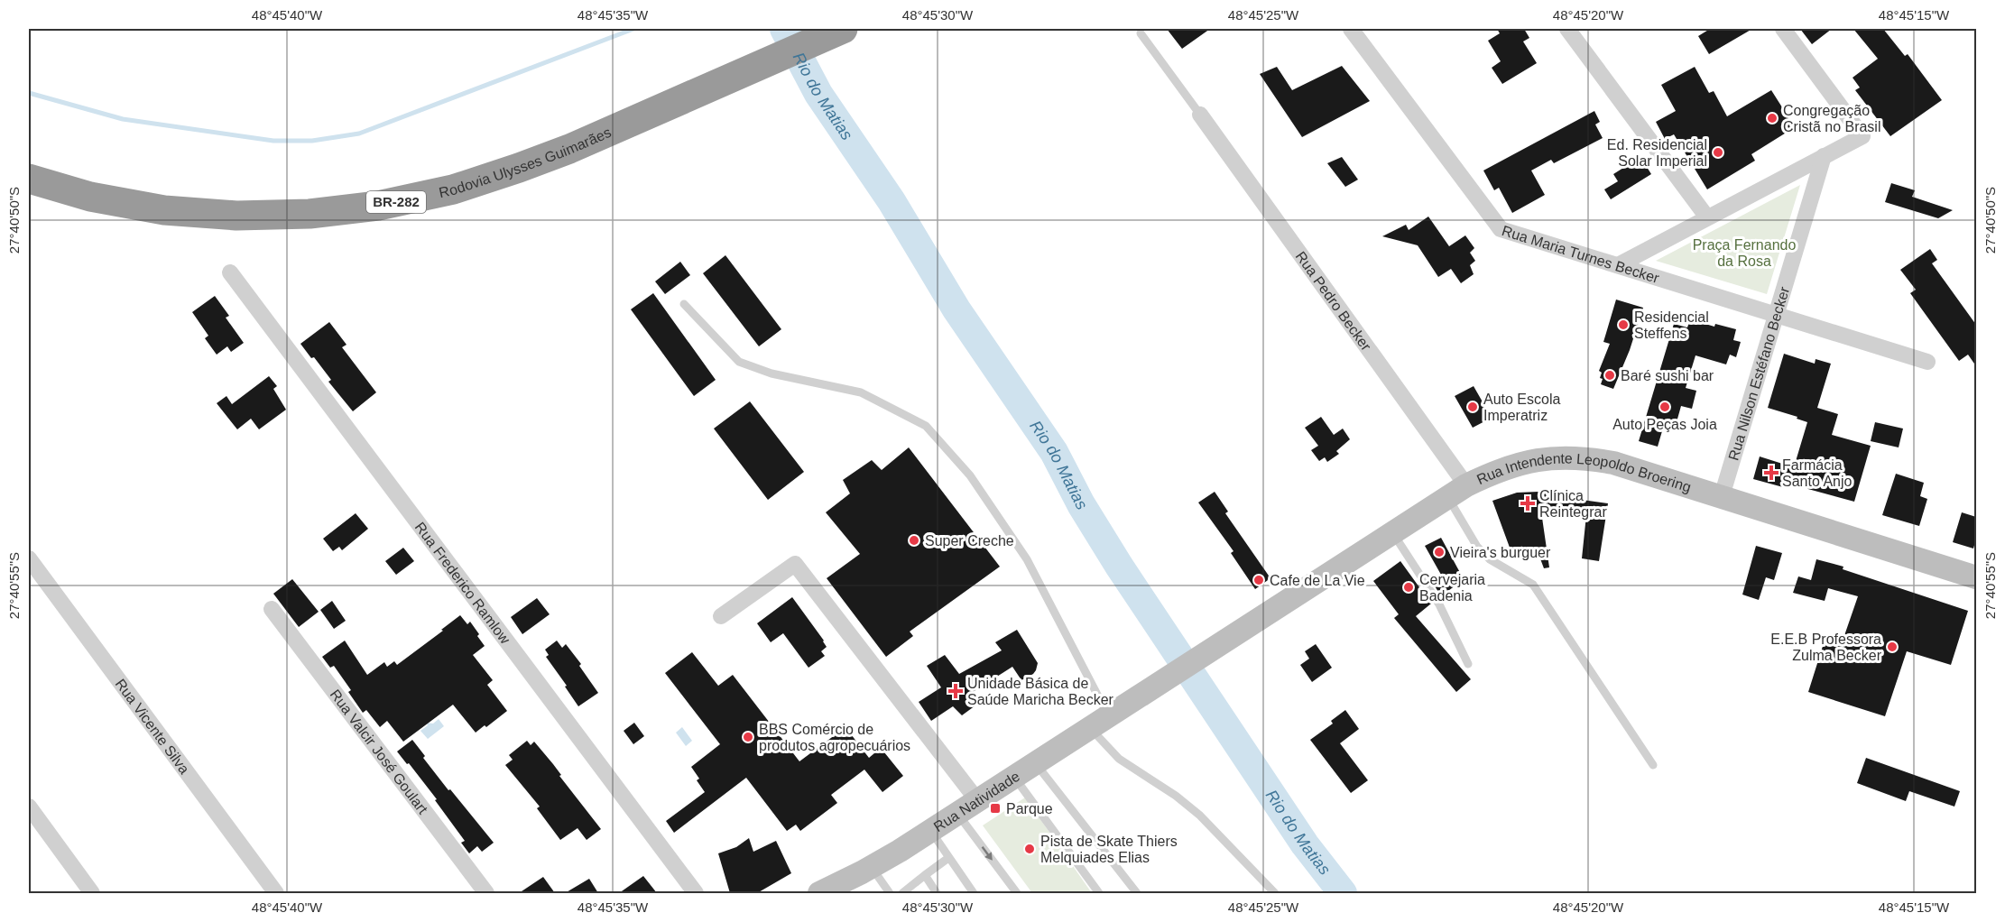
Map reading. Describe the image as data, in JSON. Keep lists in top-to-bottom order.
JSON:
{
  "streets": {
    "highway": ["Rodovia Ulysses Guimarães", "BR-282"],
    "main road": ["Rua Intendente Leopoldo Broering", "Rua Natividade"],
    "street": [
      "Rua Maria Turnes Becker",
      "Rua Pedro Becker",
      "Rua Nilson Estéfano Becker",
      "Rua Frederico Ramlow",
      "Rua Vicente Silva",
      "Rua Valcir José Goulart"
    ]
  },
  "crossings": [
    ["Rua Maria Turnes Becker", "Rua Nilson Estéfano Becker"],
    ["Rua Pedro Becker", "Rua Intendente Leopoldo Broering"],
    ["Rua Nilson Estéfano Becker", "Rua Intendente Leopoldo Broering"],
    ["Rua Intendente Leopoldo Broering", "Rua Natividade"]
  ],
  "water": ["Rio do Matias"],
  "parks": ["Praça Fernando da Rosa"],
  "places": {
    "other": [
      "Congregação Cristã no Brasil",
      "Ed. Residencial Solar Imperial",
      "Residencial Steffens",
      "Baré sushi bar",
      "Auto Escola Imperatriz",
      "Auto Peças Joia",
      "Super Creche",
      "Vieira's burguer",
      "Cafe de La Vie",
      "Cervejaria Badenia",
      "E.E.B Professora Zulma Becker",
      "BBS Comércio de produtos agropecuários",
      "Pista de Skate Thiers Melquiades Elias"
    ],
    "health": ["Farmácia Santo Anjo", "Clínica Reintegrar", "Unidade Básica de Saúde Maricha Becker"],
    "transit": ["Parque"]
  },
  "coordinates": [
    "48°45'40\"W",
    "48°45'35\"W",
    "48°45'30\"W",
    "48°45'25\"W",
    "48°45'20\"W",
    "48°45'15\"W",
    "27°40'50\"S",
    "27°40'55\"S"
  ]
}
